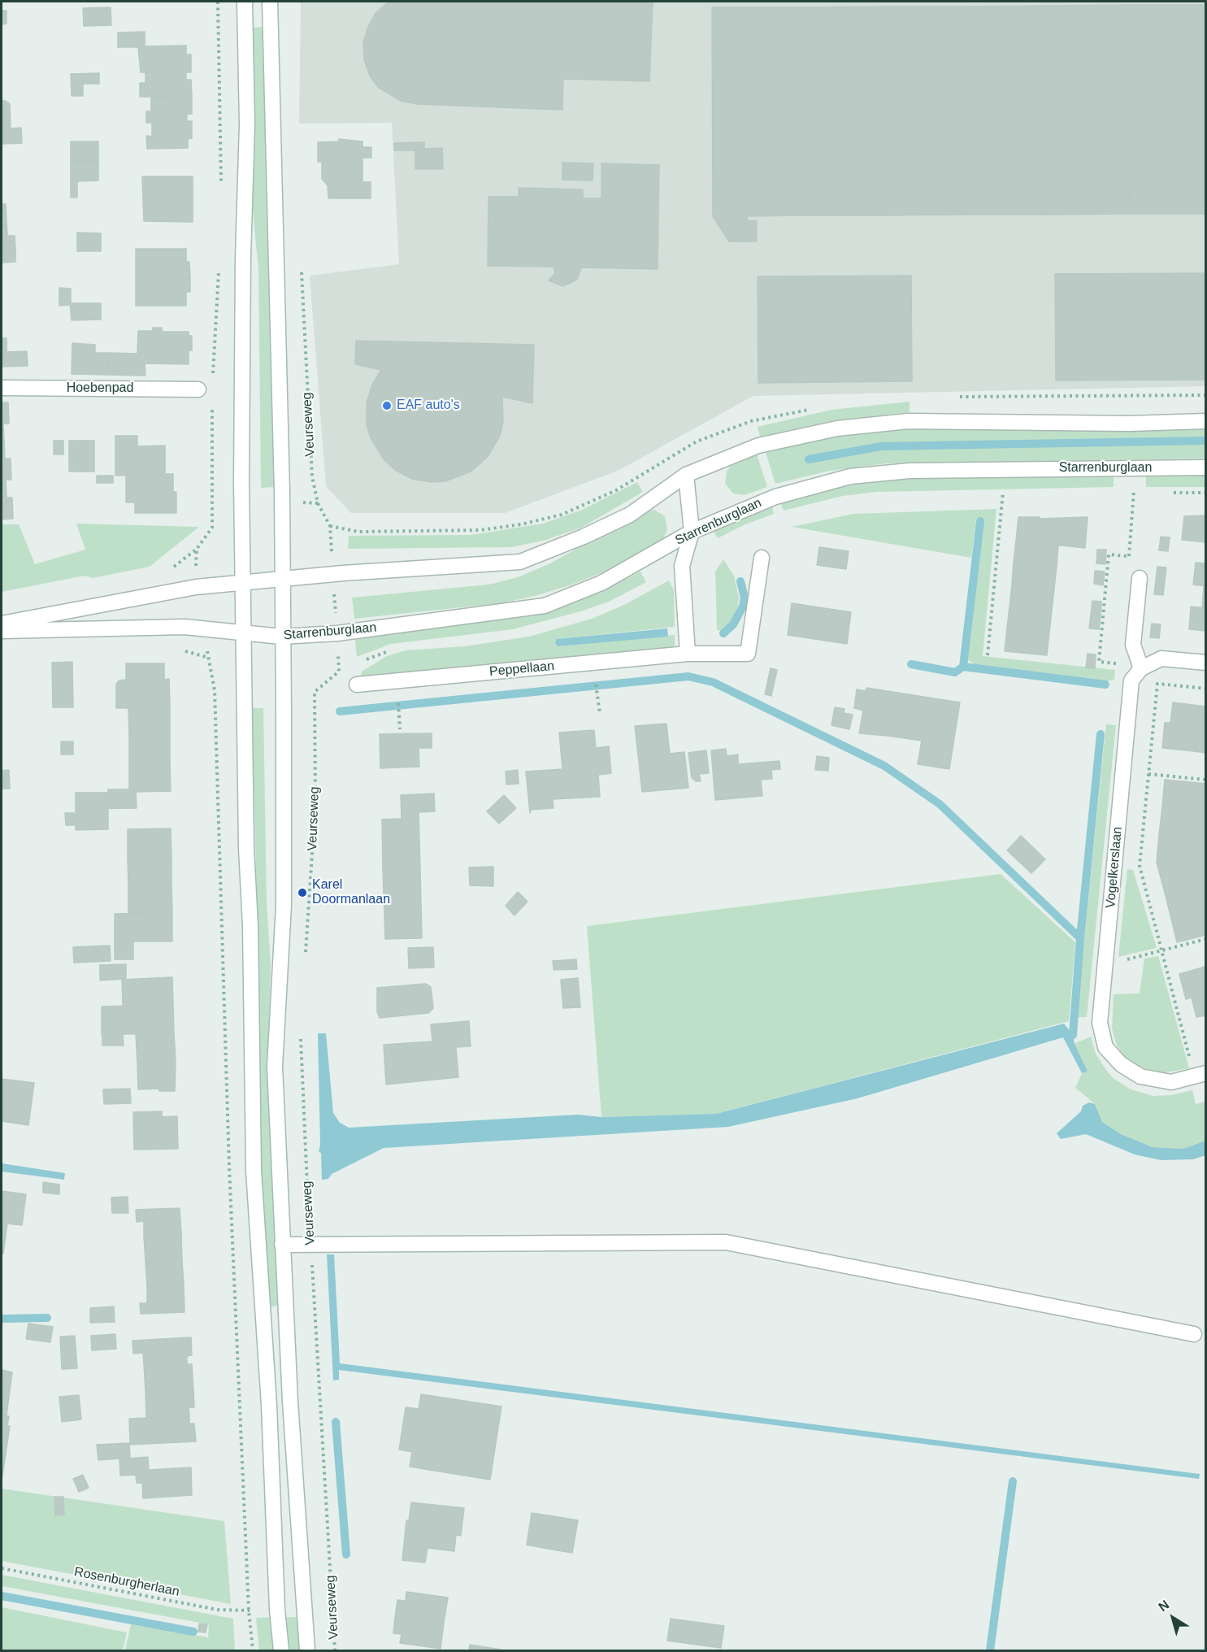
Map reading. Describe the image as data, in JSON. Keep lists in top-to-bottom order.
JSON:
{
  "streets": {
    "street": [
      "Hoebenpad",
      "Starrenburglaan",
      "Peppellaan",
      "Vogelkerslaan"
    ],
    "path": ["Veurseweg", "Rosenburgherlaan"]
  },
  "crossings": [
    ["Veurseweg", "Starrenburglaan"]
  ],
  "places": ["EAF auto's", "Karel Doormanlaan"],
  "north": "top left"
}
